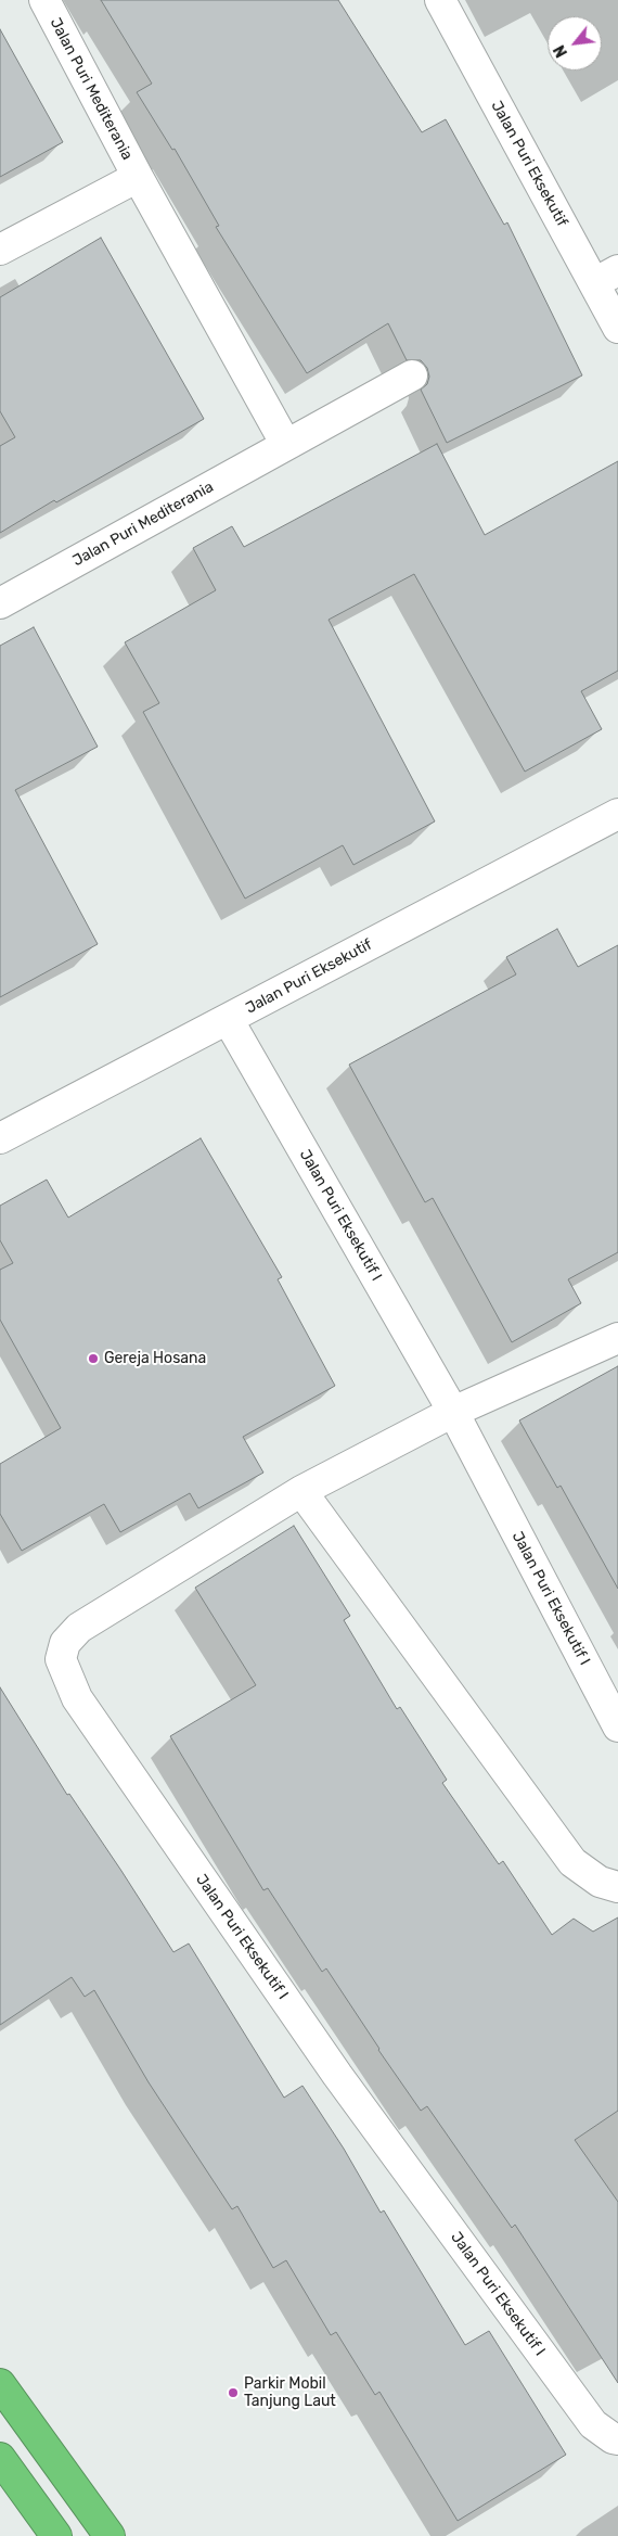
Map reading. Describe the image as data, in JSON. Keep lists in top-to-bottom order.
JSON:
{
  "streets": {
    "street": ["Jalan Puri Mediterania", "Jalan Puri Eksekutif", "Jalan Puri Eksekutif I"]
  },
  "crossings": [
    ["Jalan Puri Eksekutif", "Jalan Puri Eksekutif I"]
  ],
  "places": ["Gereja Hosana", "Parkir Mobil Tanjung Laut"],
  "north": "bottom left"
}
